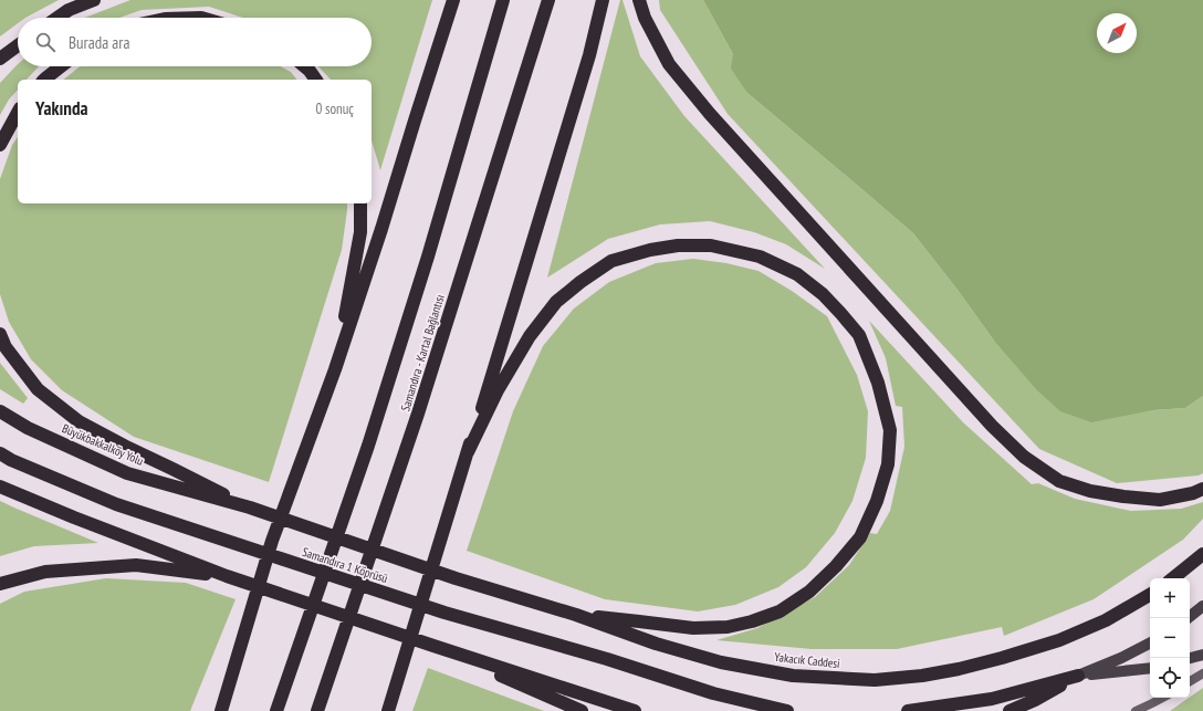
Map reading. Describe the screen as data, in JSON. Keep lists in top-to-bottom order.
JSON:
{
  "streets": {
    "highway": [
      "Samandıra - Kartal Bağlantısı",
      "Büyükbakkalköy Yolu",
      "Samandıra 1 Köprüsü",
      "Yakacık Caddesi"
    ]
  },
  "crossings": [
    ["Büyükbakkalköy Yolu", "Samandıra 1 Köprüsü"],
    ["Samandıra 1 Köprüsü", "Yakacık Caddesi"]
  ],
  "north": "top right",
  "page": {
    "search": "Burada ara",
    "heading": ["Yakında", "0 sonuç"],
    "map_buttons": ["+", "−"]
  }
}
